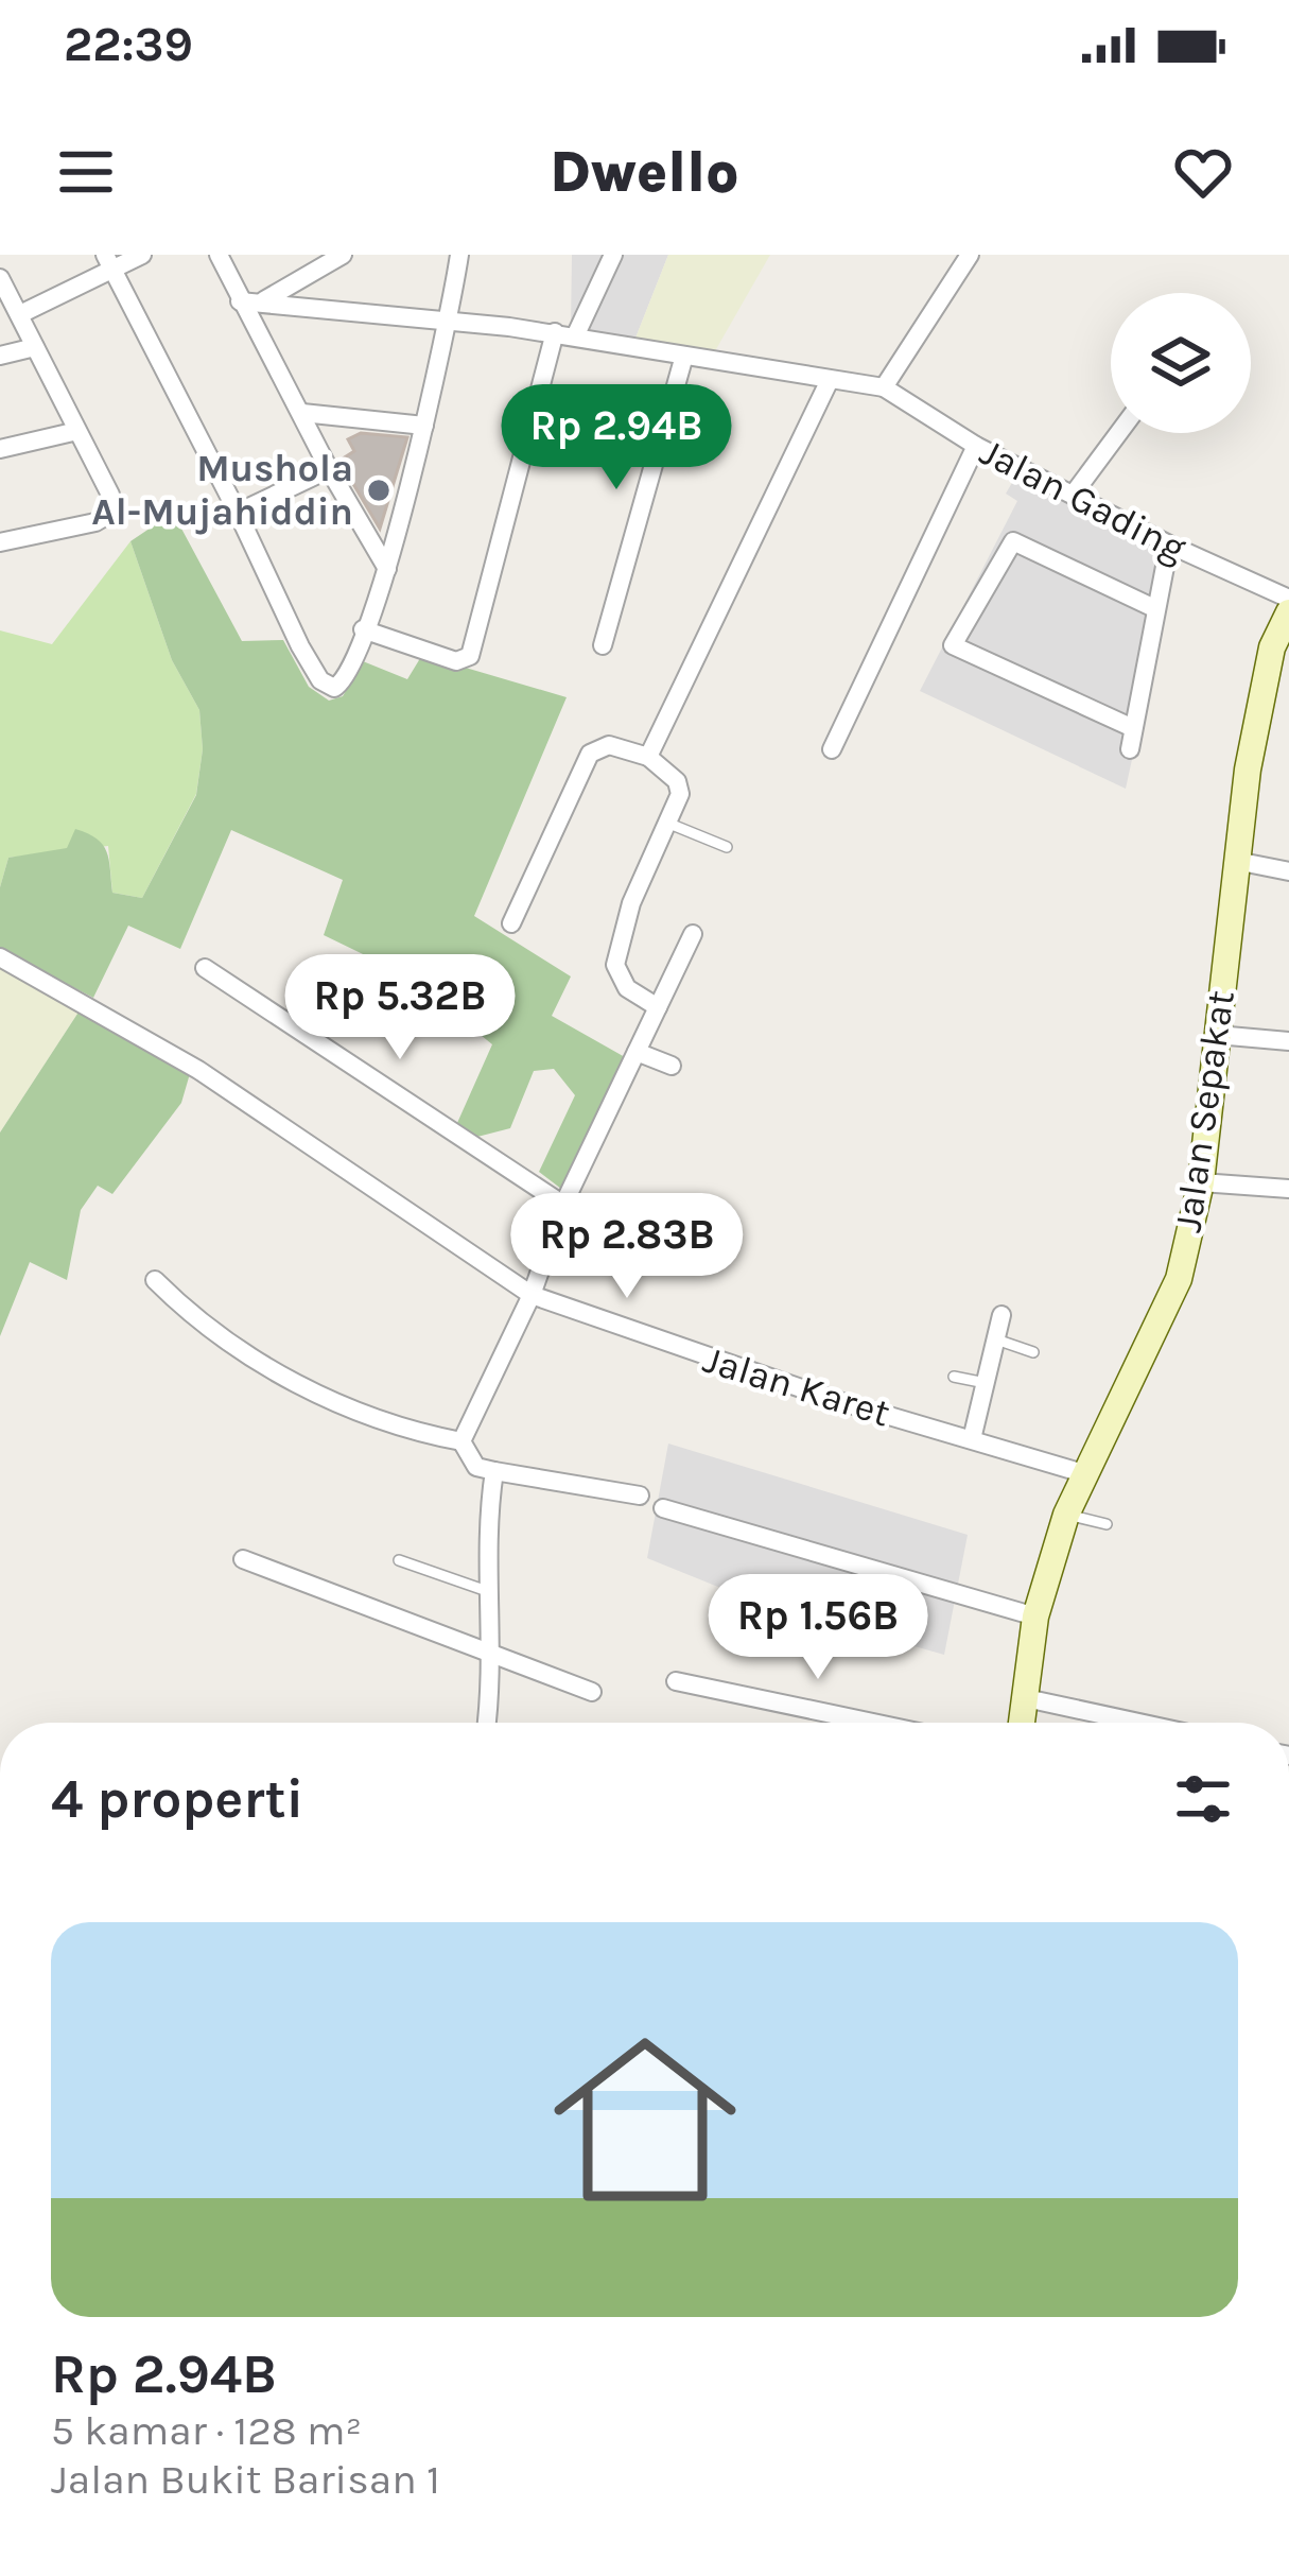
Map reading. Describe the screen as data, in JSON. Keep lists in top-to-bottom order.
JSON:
{
  "streets": {
    "main road": ["Jalan Sepakat"],
    "street": ["Jalan Gading", "Jalan Karet"]
  },
  "crossings": [
    ["Jalan Sepakat", "Jalan Karet"]
  ],
  "places": ["Mushola Al-Mujahiddin"],
  "page": {
    "status": "22:39",
    "header": "Dwello",
    "price": [
      "Rp 2.94B",
      "Rp 5.32B",
      "Rp 2.83B",
      "Rp 1.56B"
    ],
    "heading": "4 properti",
    "list": [
      {
        "name": "Rp 2.94B",
        "note": "5 kamar · 128 m² · Jalan Bukit Barisan 1"
      }
    ]
  }
}
